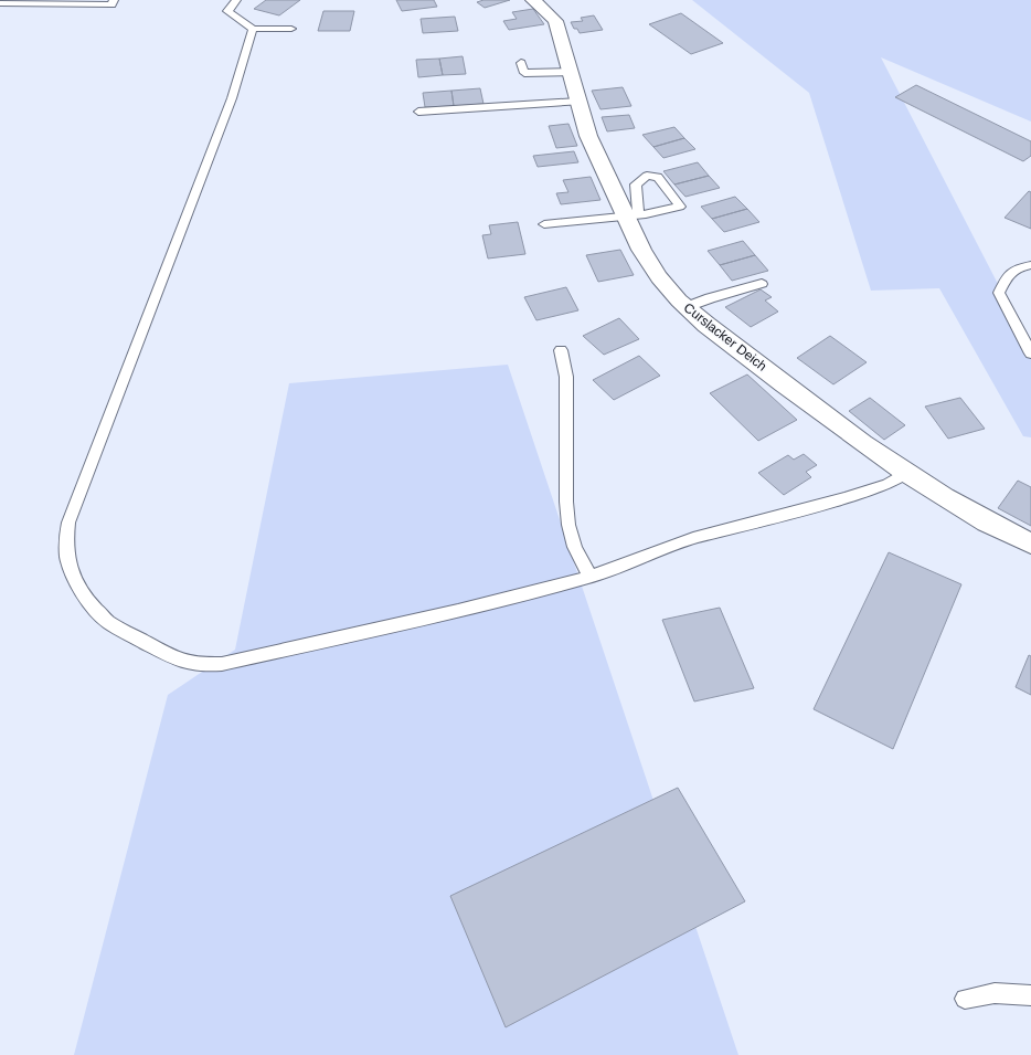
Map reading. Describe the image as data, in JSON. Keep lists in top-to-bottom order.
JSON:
{
  "streets": {
    "street": ["Curslacker Deich"]
  }
}
